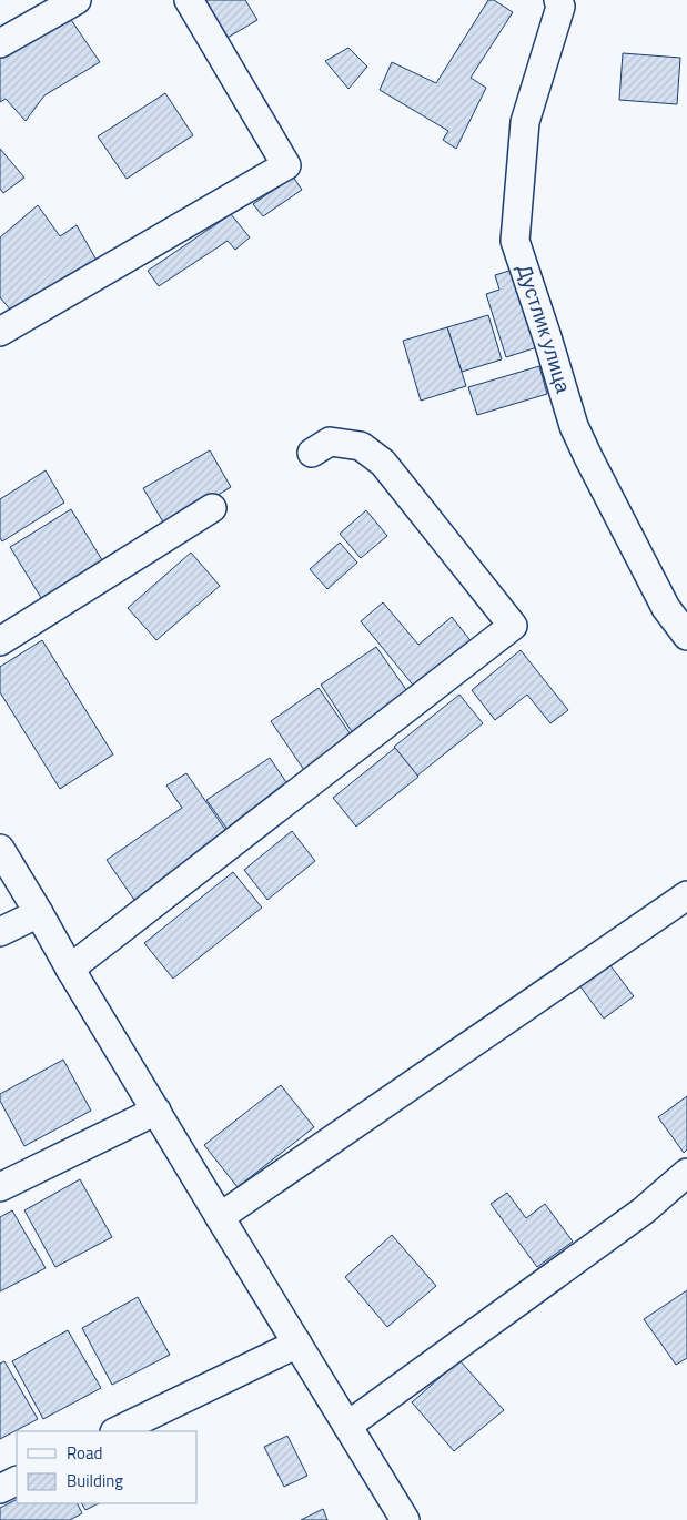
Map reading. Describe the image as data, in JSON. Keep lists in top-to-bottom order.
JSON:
{
  "streets": {
    "street": ["Дустлик улица"]
  },
  "legend": ["Road", "Building"]
}
